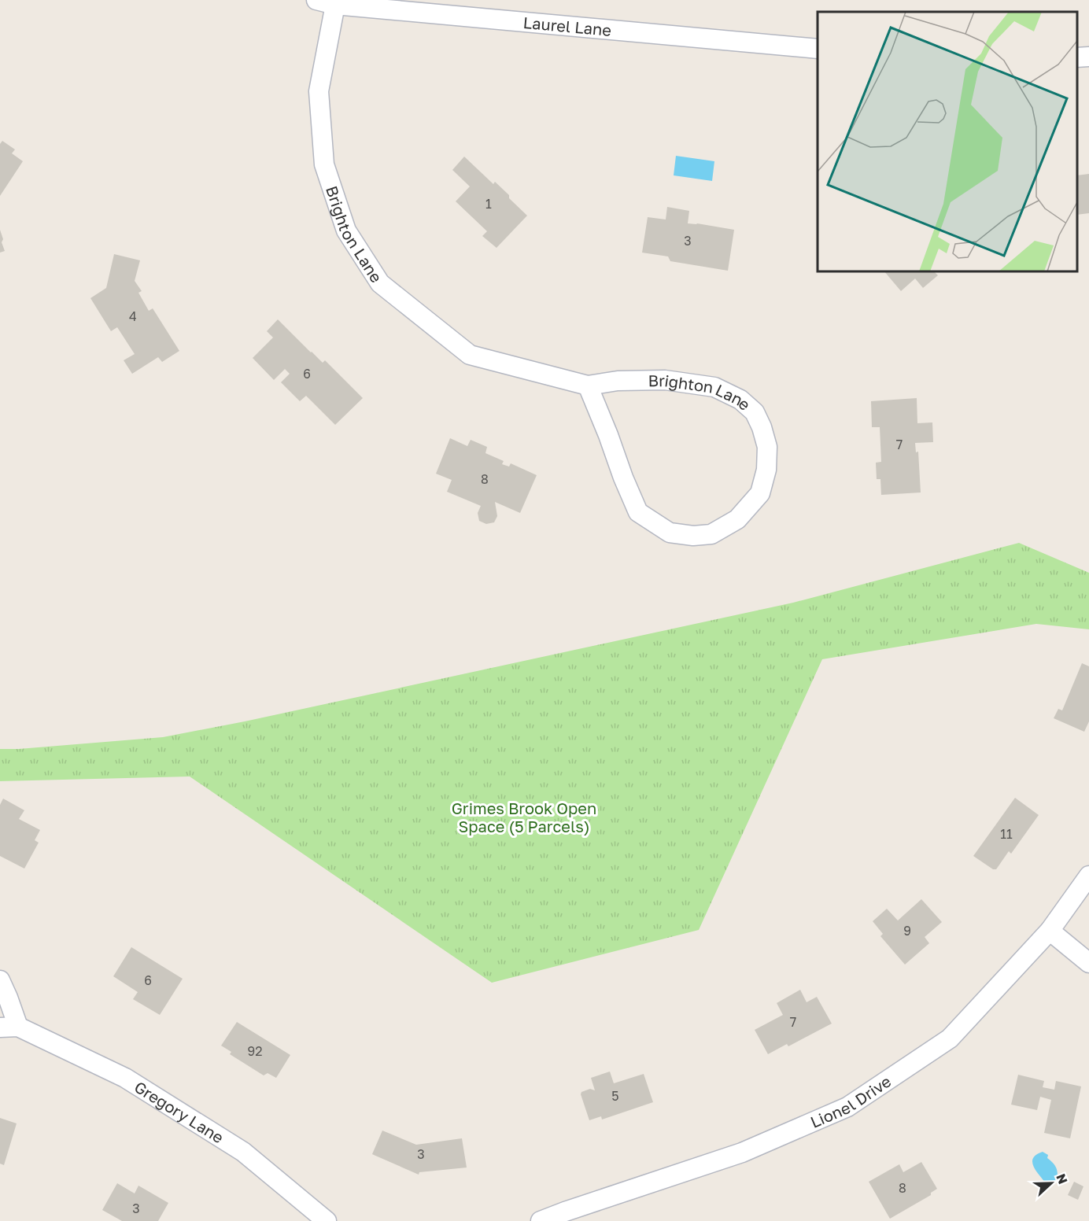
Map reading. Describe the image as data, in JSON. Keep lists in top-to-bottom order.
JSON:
{
  "streets": {
    "street": [
      "Laurel Lane",
      "Brighton Lane",
      "Lionel Drive",
      "Gregory Lane"
    ]
  },
  "crossings": [
    ["Laurel Lane", "Brighton Lane"]
  ],
  "parks": ["Grimes Brook Open Space (5 Parcels)"],
  "house_numbers": [
    "1",
    "3",
    "4",
    "6",
    "7",
    "8",
    "11",
    "9",
    "6",
    "7",
    "92",
    "5",
    "3",
    "8",
    "3"
  ],
  "north": "right"
}
